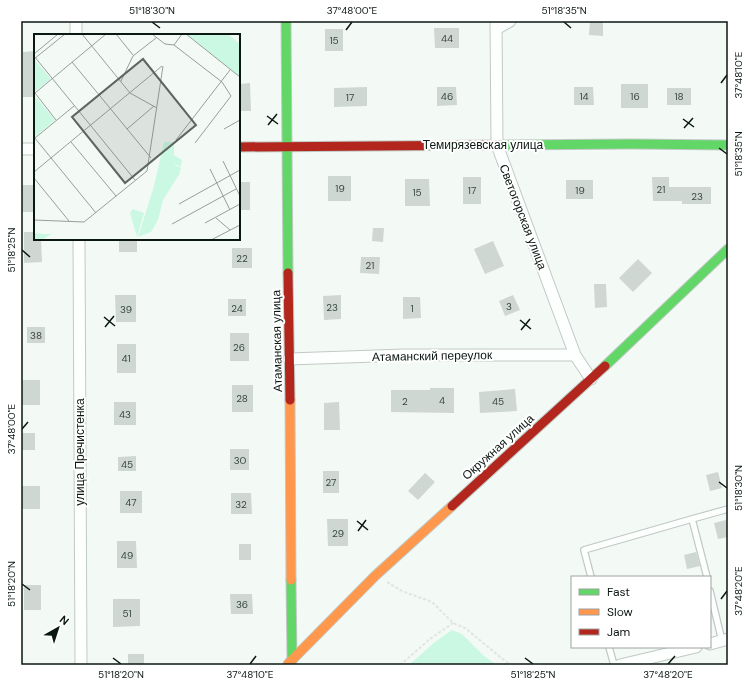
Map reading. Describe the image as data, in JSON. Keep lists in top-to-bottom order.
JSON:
{
  "streets": {
    "street": [
      "Темирязевская улица",
      "Светогорская улица",
      "Атаманская улица",
      "Атаманский переулок",
      "Окружная улица",
      "улица Пречистенка"
    ]
  },
  "crossings": [
    ["Темирязевская улица", "Светогорская улица"],
    ["Темирязевская улица", "Атаманская улица"],
    ["Светогорская улица", "Атаманский переулок"],
    ["Светогорская улица", "Окружная улица"],
    ["Атаманская улица", "Атаманский переулок"],
    ["Атаманская улица", "Окружная улица"]
  ],
  "house_numbers": [
    "44",
    "15",
    "46",
    "14",
    "16",
    "18",
    "17",
    "19",
    "21",
    "17",
    "19",
    "15",
    "23",
    "22",
    "21",
    "3",
    "23",
    "24",
    "1",
    "39",
    "38",
    "26",
    "41",
    "28",
    "4",
    "2",
    "45",
    "43",
    "30",
    "45",
    "27",
    "47",
    "32",
    "29",
    "49",
    "36",
    "51"
  ],
  "legend": ["Fast", "Slow", "Jam"],
  "north": "top right",
  "coordinates": [
    "51°18'30\"N",
    "37°48'00\"E",
    "51°18'35\"N",
    "37°48'10\"E",
    "51°18'25\"N",
    "51°18'20\"N",
    "37°48'20\"E"
  ]
}
